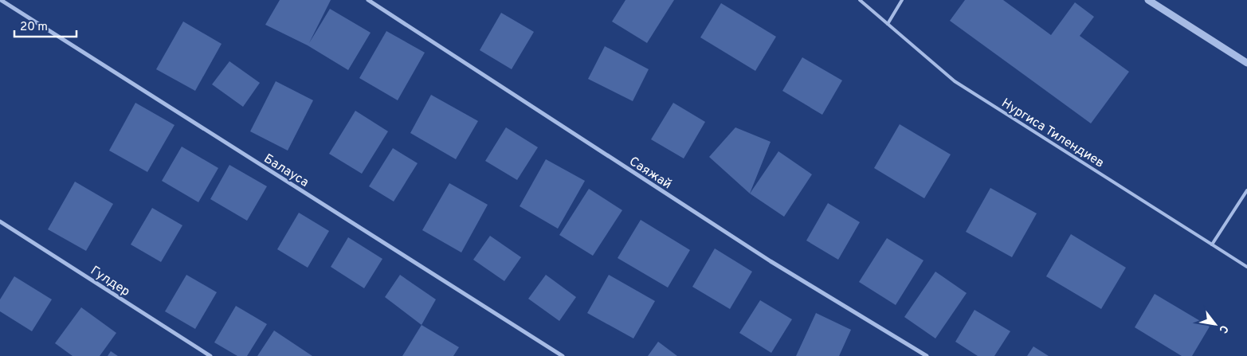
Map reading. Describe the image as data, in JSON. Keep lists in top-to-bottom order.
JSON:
{
  "streets": {
    "street": ["Балауса", "Саяжай", "Гулдер"],
    "lane": ["Нургиса Тилендиев"]
  },
  "scale_bar": "20 m",
  "north": "bottom right"
}
